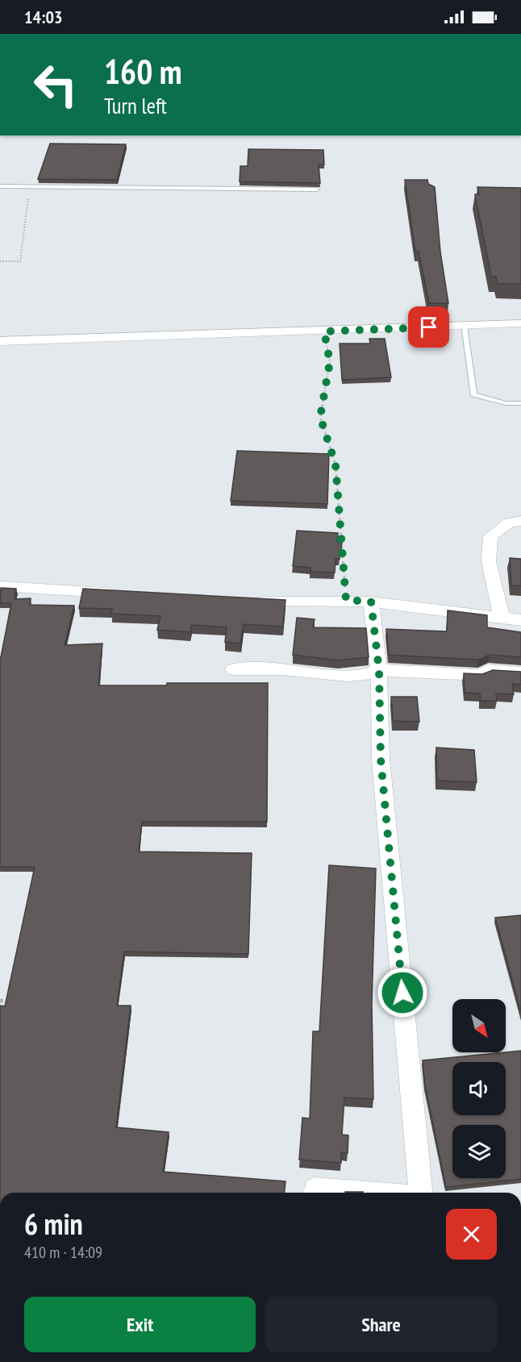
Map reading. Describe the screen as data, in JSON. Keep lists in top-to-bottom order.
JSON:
{
  "north": "bottom right",
  "page": {
    "status": "14:03",
    "turn": ["160 m", "Turn left"],
    "heading": ["6 min", "410 m · 14:09"],
    "buttons": ["Exit", "Share"]
  }
}
